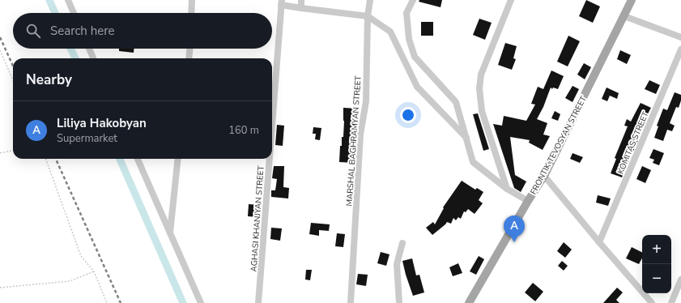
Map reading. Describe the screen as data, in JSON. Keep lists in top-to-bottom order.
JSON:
{
  "streets": {
    "main road": ["FRONTIK TEVOSYAN STREET"],
    "street": ["MARSHAL BAGHRAMYAN STREET", "KOMITAS STREET", "AGHASI KHANJYAN STREET"]
  },
  "page": {
    "search": "Search here",
    "heading": "Nearby",
    "list": [
      {
        "mark": "A",
        "name": "Liliya Hakobyan",
        "note": "Supermarket",
        "value": "160 m"
      }
    ],
    "pins": "A",
    "map_buttons": ["+", "−"]
  }
}
